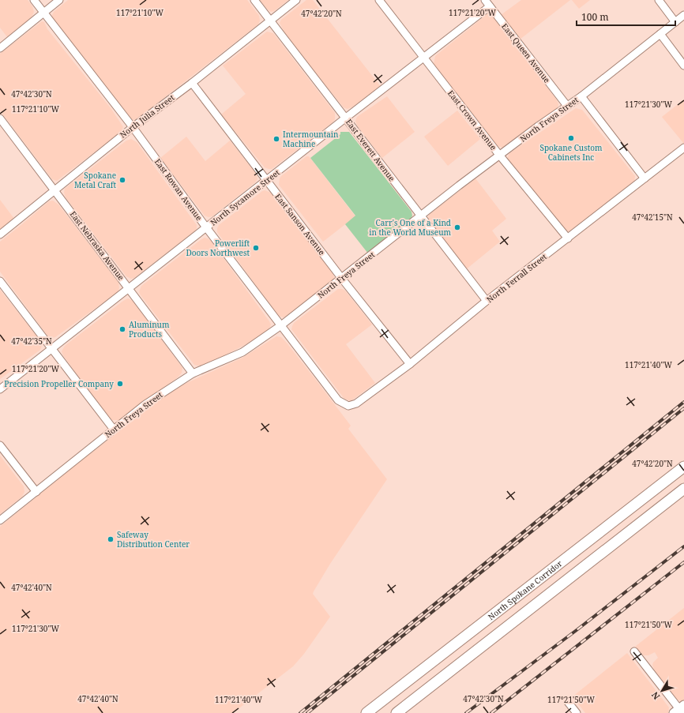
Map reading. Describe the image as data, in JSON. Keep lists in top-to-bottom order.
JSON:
{
  "streets": {
    "highway": ["North Spokane Corridor"],
    "street": [
      "East Queen Avenue",
      "North Julia Street",
      "North Freya Street",
      "East Crown Avenue",
      "East Everett Avenue",
      "East Rowan Avenue",
      "North Sycamore Street",
      "East Sanson Avenue",
      "East Nebraska Avenue",
      "North Ferrall Street"
    ]
  },
  "crossings": [
    ["East Queen Avenue", "North Freya Street"],
    ["East Queen Avenue", "North Sycamore Street"],
    ["North Julia Street", "East Everett Avenue"],
    ["North Julia Street", "East Rowan Avenue"],
    ["North Julia Street", "East Sanson Avenue"],
    ["North Julia Street", "East Nebraska Avenue"],
    ["North Freya Street", "East Crown Avenue"],
    ["North Freya Street", "East Everett Avenue"],
    ["North Freya Street", "East Rowan Avenue"],
    ["North Freya Street", "East Sanson Avenue"],
    ["North Freya Street", "East Nebraska Avenue"],
    ["East Crown Avenue", "North Sycamore Street"],
    ["East Crown Avenue", "North Ferrall Street"],
    ["East Everett Avenue", "North Sycamore Street"],
    ["East Everett Avenue", "North Ferrall Street"],
    ["East Rowan Avenue", "North Sycamore Street"],
    ["East Rowan Avenue", "North Ferrall Street"],
    ["North Sycamore Street", "East Sanson Avenue"],
    ["North Sycamore Street", "East Nebraska Avenue"],
    ["East Sanson Avenue", "North Ferrall Street"]
  ],
  "places": [
    "Spokane Custom Cabinets Inc",
    "Intermountain Machine",
    "Spokane Metal Craft",
    "Carr's One of a Kind in the World Museum",
    "Powerlift Doors Northwest",
    "Aluminum Products",
    "Precision Propeller Company",
    "Safeway Distribution Center"
  ],
  "scale_bar": "100 m",
  "north": "bottom left",
  "coordinates": [
    "117°21'10\"W",
    "117°21'20\"W",
    "47°42'20\"N",
    "47°42'30\"N",
    "117°21'30\"W",
    "47°42'15\"N",
    "47°42'35\"N",
    "117°21'40\"W",
    "47°42'40\"N",
    "117°21'50\"W"
  ]
}
